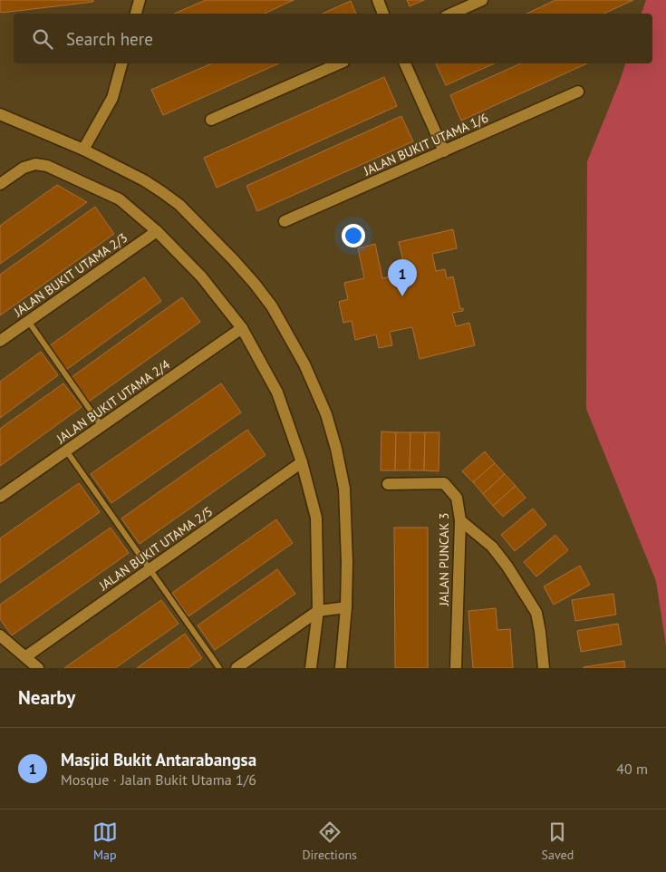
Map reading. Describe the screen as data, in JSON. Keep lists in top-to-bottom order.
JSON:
{
  "streets": {
    "street": [
      "JALAN BUKIT UTAMA 1/6",
      "JALAN BUKIT UTAMA 2/3",
      "JALAN BUKIT UTAMA 2/4",
      "JALAN BUKIT UTAMA 2/5",
      "JALAN PUNCAK 3"
    ]
  },
  "page": {
    "search": "Search here",
    "pins": "1",
    "heading": "Nearby",
    "list": [
      {
        "mark": "1",
        "name": "Masjid Bukit Antarabangsa",
        "note": "Mosque · Jalan Bukit Utama 1/6",
        "value": "40 m"
      }
    ],
    "nav": ["Map", "Directions", "Saved"]
  }
}
